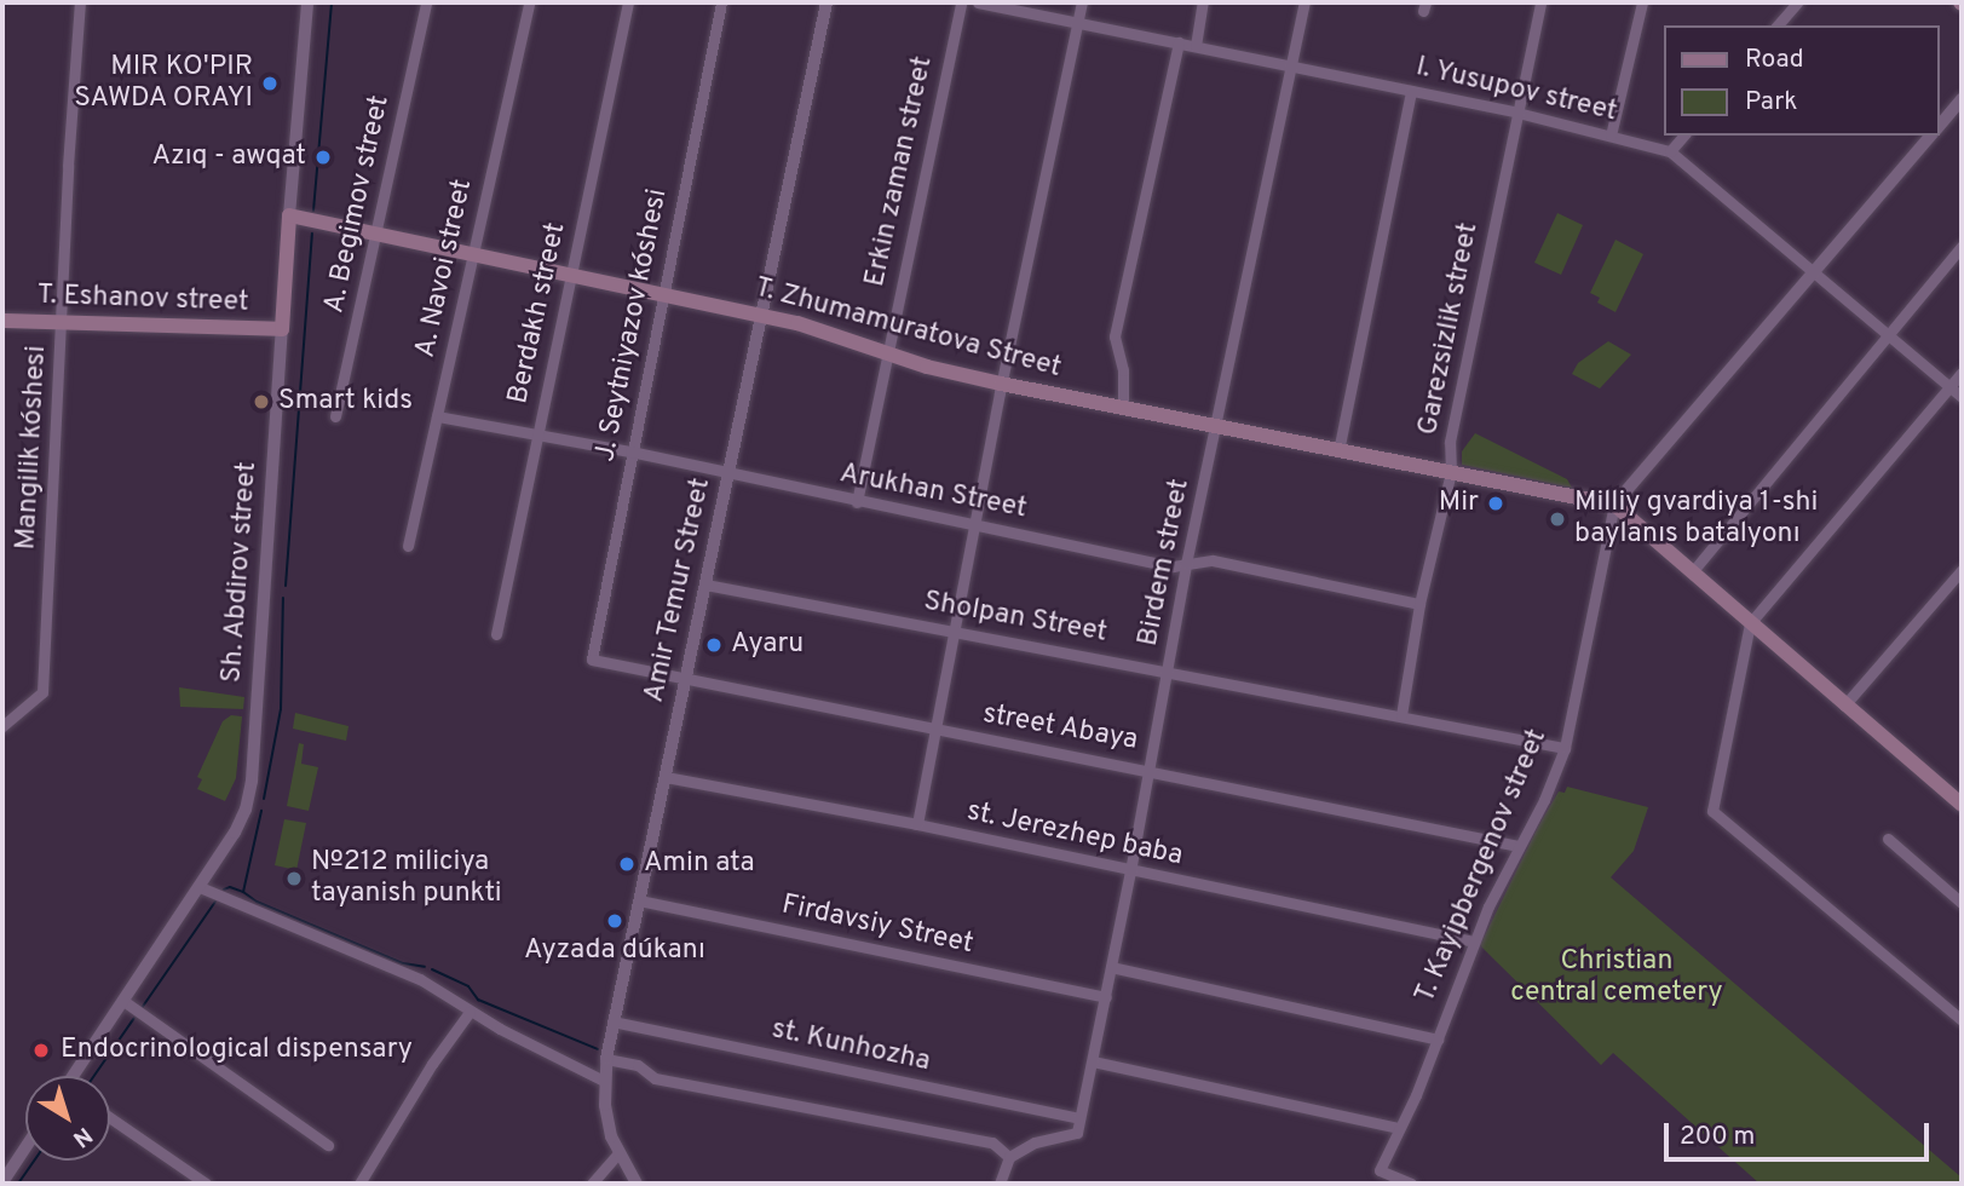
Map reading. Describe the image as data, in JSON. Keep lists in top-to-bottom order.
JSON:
{
  "streets": {
    "main road": ["T. Eshanov street", "T. Zhumamuratova Street", "Sh. Abdirov street"],
    "street": [
      "I. Yusupov street",
      "Erkin zaman street",
      "A. Begimov street",
      "A. Navoi street",
      "Berdakh street",
      "J. Seytniyazov kóshesi",
      "Garezsizlik street",
      "Mangilik kóshesi",
      "Arukhan Street",
      "Birdem street",
      "Amir Temur Street",
      "Sholpan Street",
      "street Abaya",
      "st. Jerezhep baba",
      "T. Kayipbergenov street",
      "Firdavsiy Street",
      "st. Kunhozha"
    ]
  },
  "crossings": [
    ["I. Yusupov street", "Garezsizlik street"],
    ["I. Yusupov street", "Birdem street"],
    ["I. Yusupov street", "T. Kayipbergenov street"],
    ["Erkin zaman street", "T. Zhumamuratova Street"],
    ["Erkin zaman street", "Arukhan Street"],
    ["A. Begimov street", "T. Zhumamuratova Street"],
    ["A. Navoi street", "T. Zhumamuratova Street"],
    ["A. Navoi street", "Arukhan Street"],
    ["T. Eshanov street", "Mangilik kóshesi"],
    ["T. Eshanov street", "Sh. Abdirov street"],
    ["Berdakh street", "T. Zhumamuratova Street"],
    ["Berdakh street", "Arukhan Street"],
    ["J. Seytniyazov kóshesi", "T. Zhumamuratova Street"],
    ["J. Seytniyazov kóshesi", "Arukhan Street"],
    ["J. Seytniyazov kóshesi", "street Abaya"],
    ["T. Zhumamuratova Street", "Garezsizlik street"],
    ["T. Zhumamuratova Street", "Birdem street"],
    ["T. Zhumamuratova Street", "Sh. Abdirov street"],
    ["T. Zhumamuratova Street", "Amir Temur Street"],
    ["T. Zhumamuratova Street", "T. Kayipbergenov street"],
    ["Garezsizlik street", "Arukhan Street"],
    ["Garezsizlik street", "Sholpan Street"],
    ["Arukhan Street", "Birdem street"],
    ["Arukhan Street", "Amir Temur Street"],
    ["Birdem street", "Sholpan Street"],
    ["Birdem street", "street Abaya"],
    ["Birdem street", "st. Jerezhep baba"],
    ["Birdem street", "Firdavsiy Street"],
    ["Birdem street", "st. Kunhozha"],
    ["Amir Temur Street", "Sholpan Street"],
    ["Amir Temur Street", "street Abaya"],
    ["Amir Temur Street", "st. Jerezhep baba"],
    ["Amir Temur Street", "Firdavsiy Street"],
    ["Amir Temur Street", "st. Kunhozha"],
    ["Sholpan Street", "T. Kayipbergenov street"],
    ["street Abaya", "T. Kayipbergenov street"],
    ["st. Jerezhep baba", "T. Kayipbergenov street"]
  ],
  "parks": ["Christian central cemetery"],
  "places": [
    "MIR KO'PIR SAWDA ORAYI",
    "Azıq - awqat",
    "Smart kids",
    "Mir",
    "Milliy gvardiya 1-shi baylanıs batalyonı",
    "Ayaru",
    "Amin ata",
    "№212 miliciya tayanish punkti",
    "Ayzada dúkanı",
    "Endocrinological dispensary"
  ],
  "legend": ["Road", "Park"],
  "scale_bar": "200 m",
  "north": "bottom right"
}
